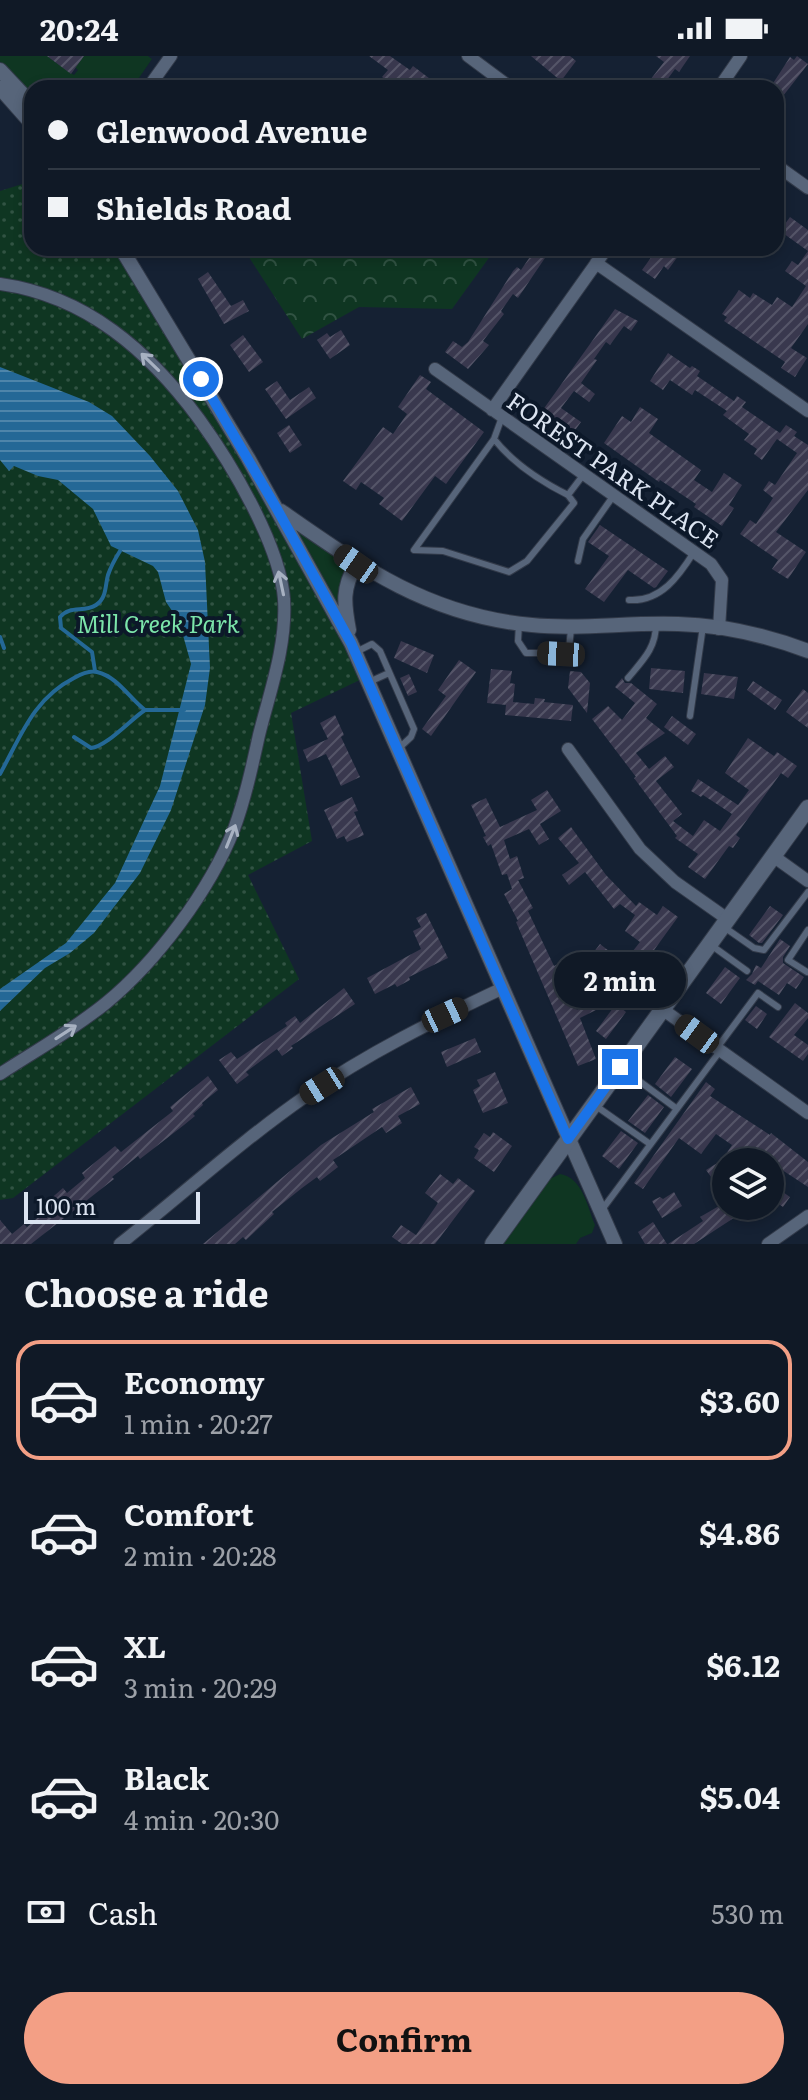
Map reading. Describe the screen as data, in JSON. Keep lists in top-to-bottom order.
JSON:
{
  "streets": {
    "street": ["FOREST PARK PLACE"]
  },
  "parks": ["Mill Creek Park"],
  "scale_bar": "100 m",
  "page": {
    "status": "20:24",
    "banner": ["Glenwood Avenue", "Shields Road"],
    "bubble": "2 min",
    "scale": "100 m",
    "heading": "Choose a ride",
    "list": [
      {
        "name": "Economy",
        "note": "1 min · 20:27",
        "value": "$3.60"
      },
      {
        "name": "Comfort",
        "note": "2 min · 20:28",
        "value": "$4.86"
      },
      {
        "name": "XL",
        "note": "3 min · 20:29",
        "value": "$6.12"
      },
      {
        "name": "Black",
        "note": "4 min · 20:30",
        "value": "$5.04"
      }
    ],
    "pay": ["Cash", "530 m"],
    "buttons": "Confirm"
  }
}
